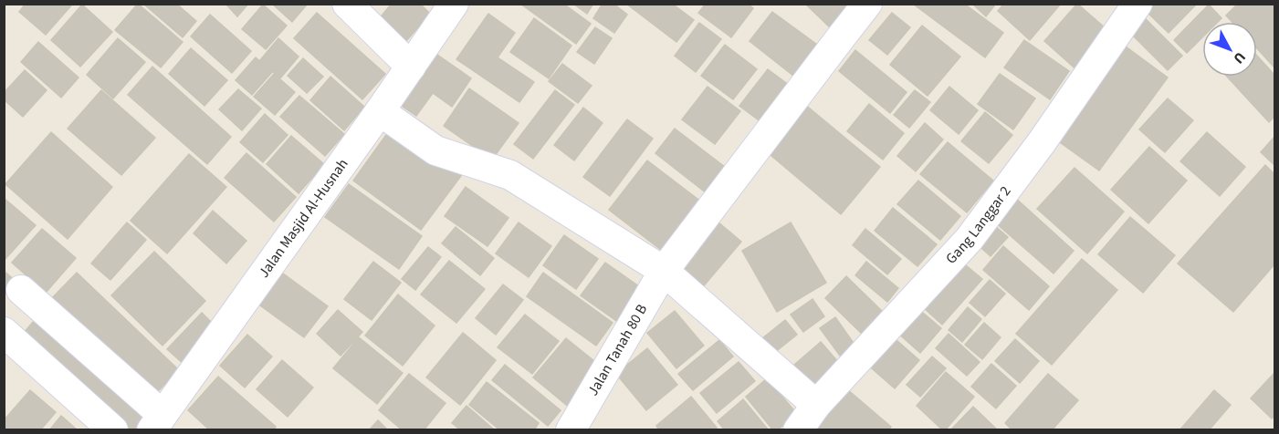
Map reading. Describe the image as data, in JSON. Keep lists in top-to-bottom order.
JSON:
{
  "streets": {
    "street": ["Jalan Masjid Al-Husnah", "Gang Langgar 2", "Jalan Tanah 80 B"]
  },
  "north": "bottom right"
}
